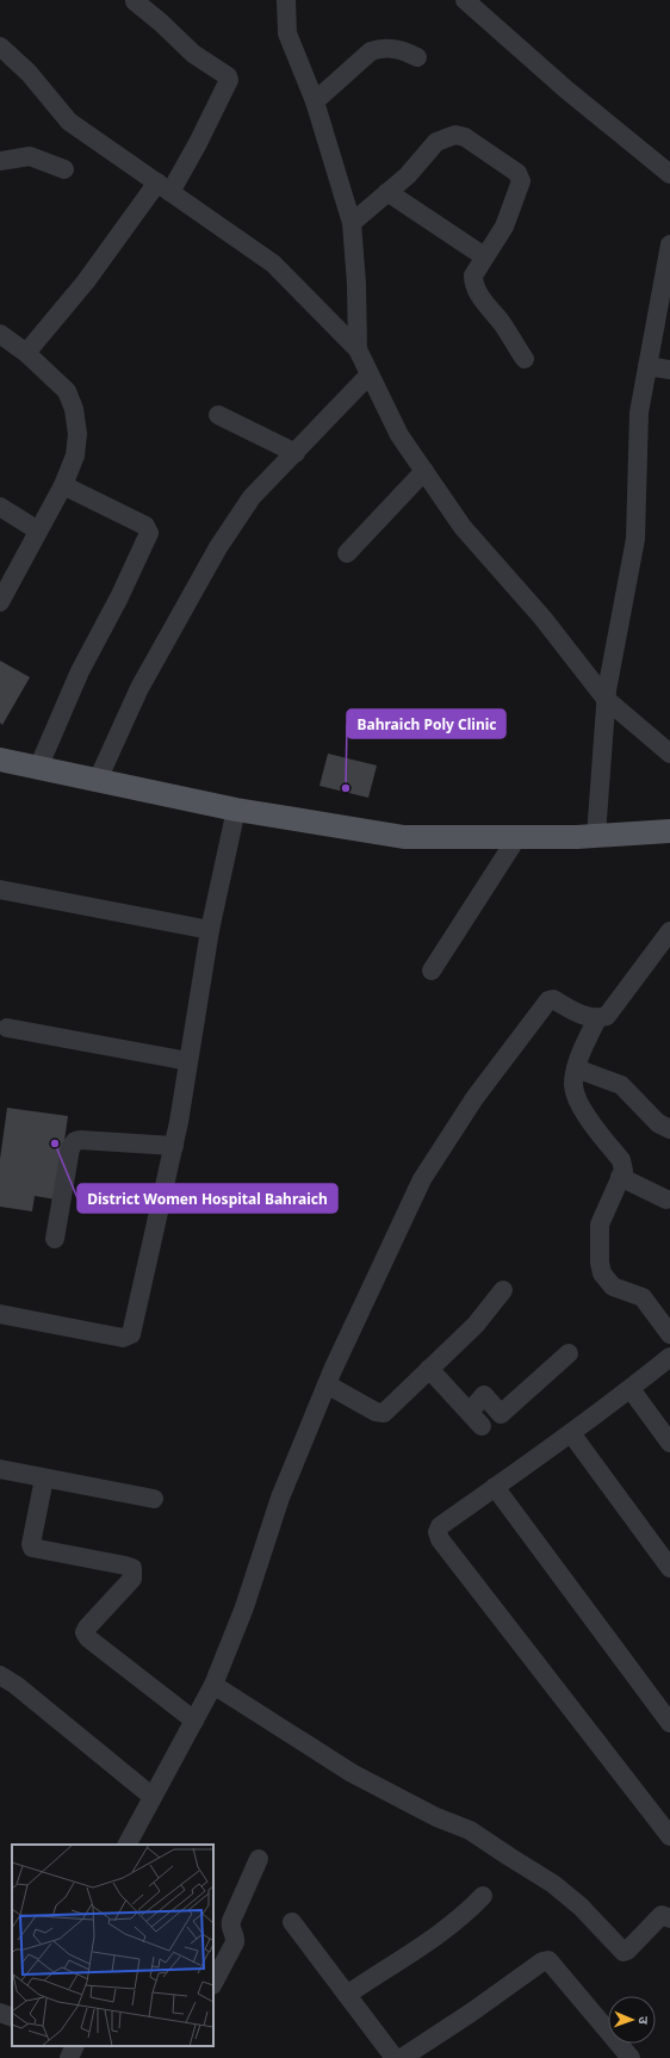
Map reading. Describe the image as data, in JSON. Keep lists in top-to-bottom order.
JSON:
{
  "places": ["Bahraich Poly Clinic", "District Women Hospital Bahraich"],
  "north": "right"
}
